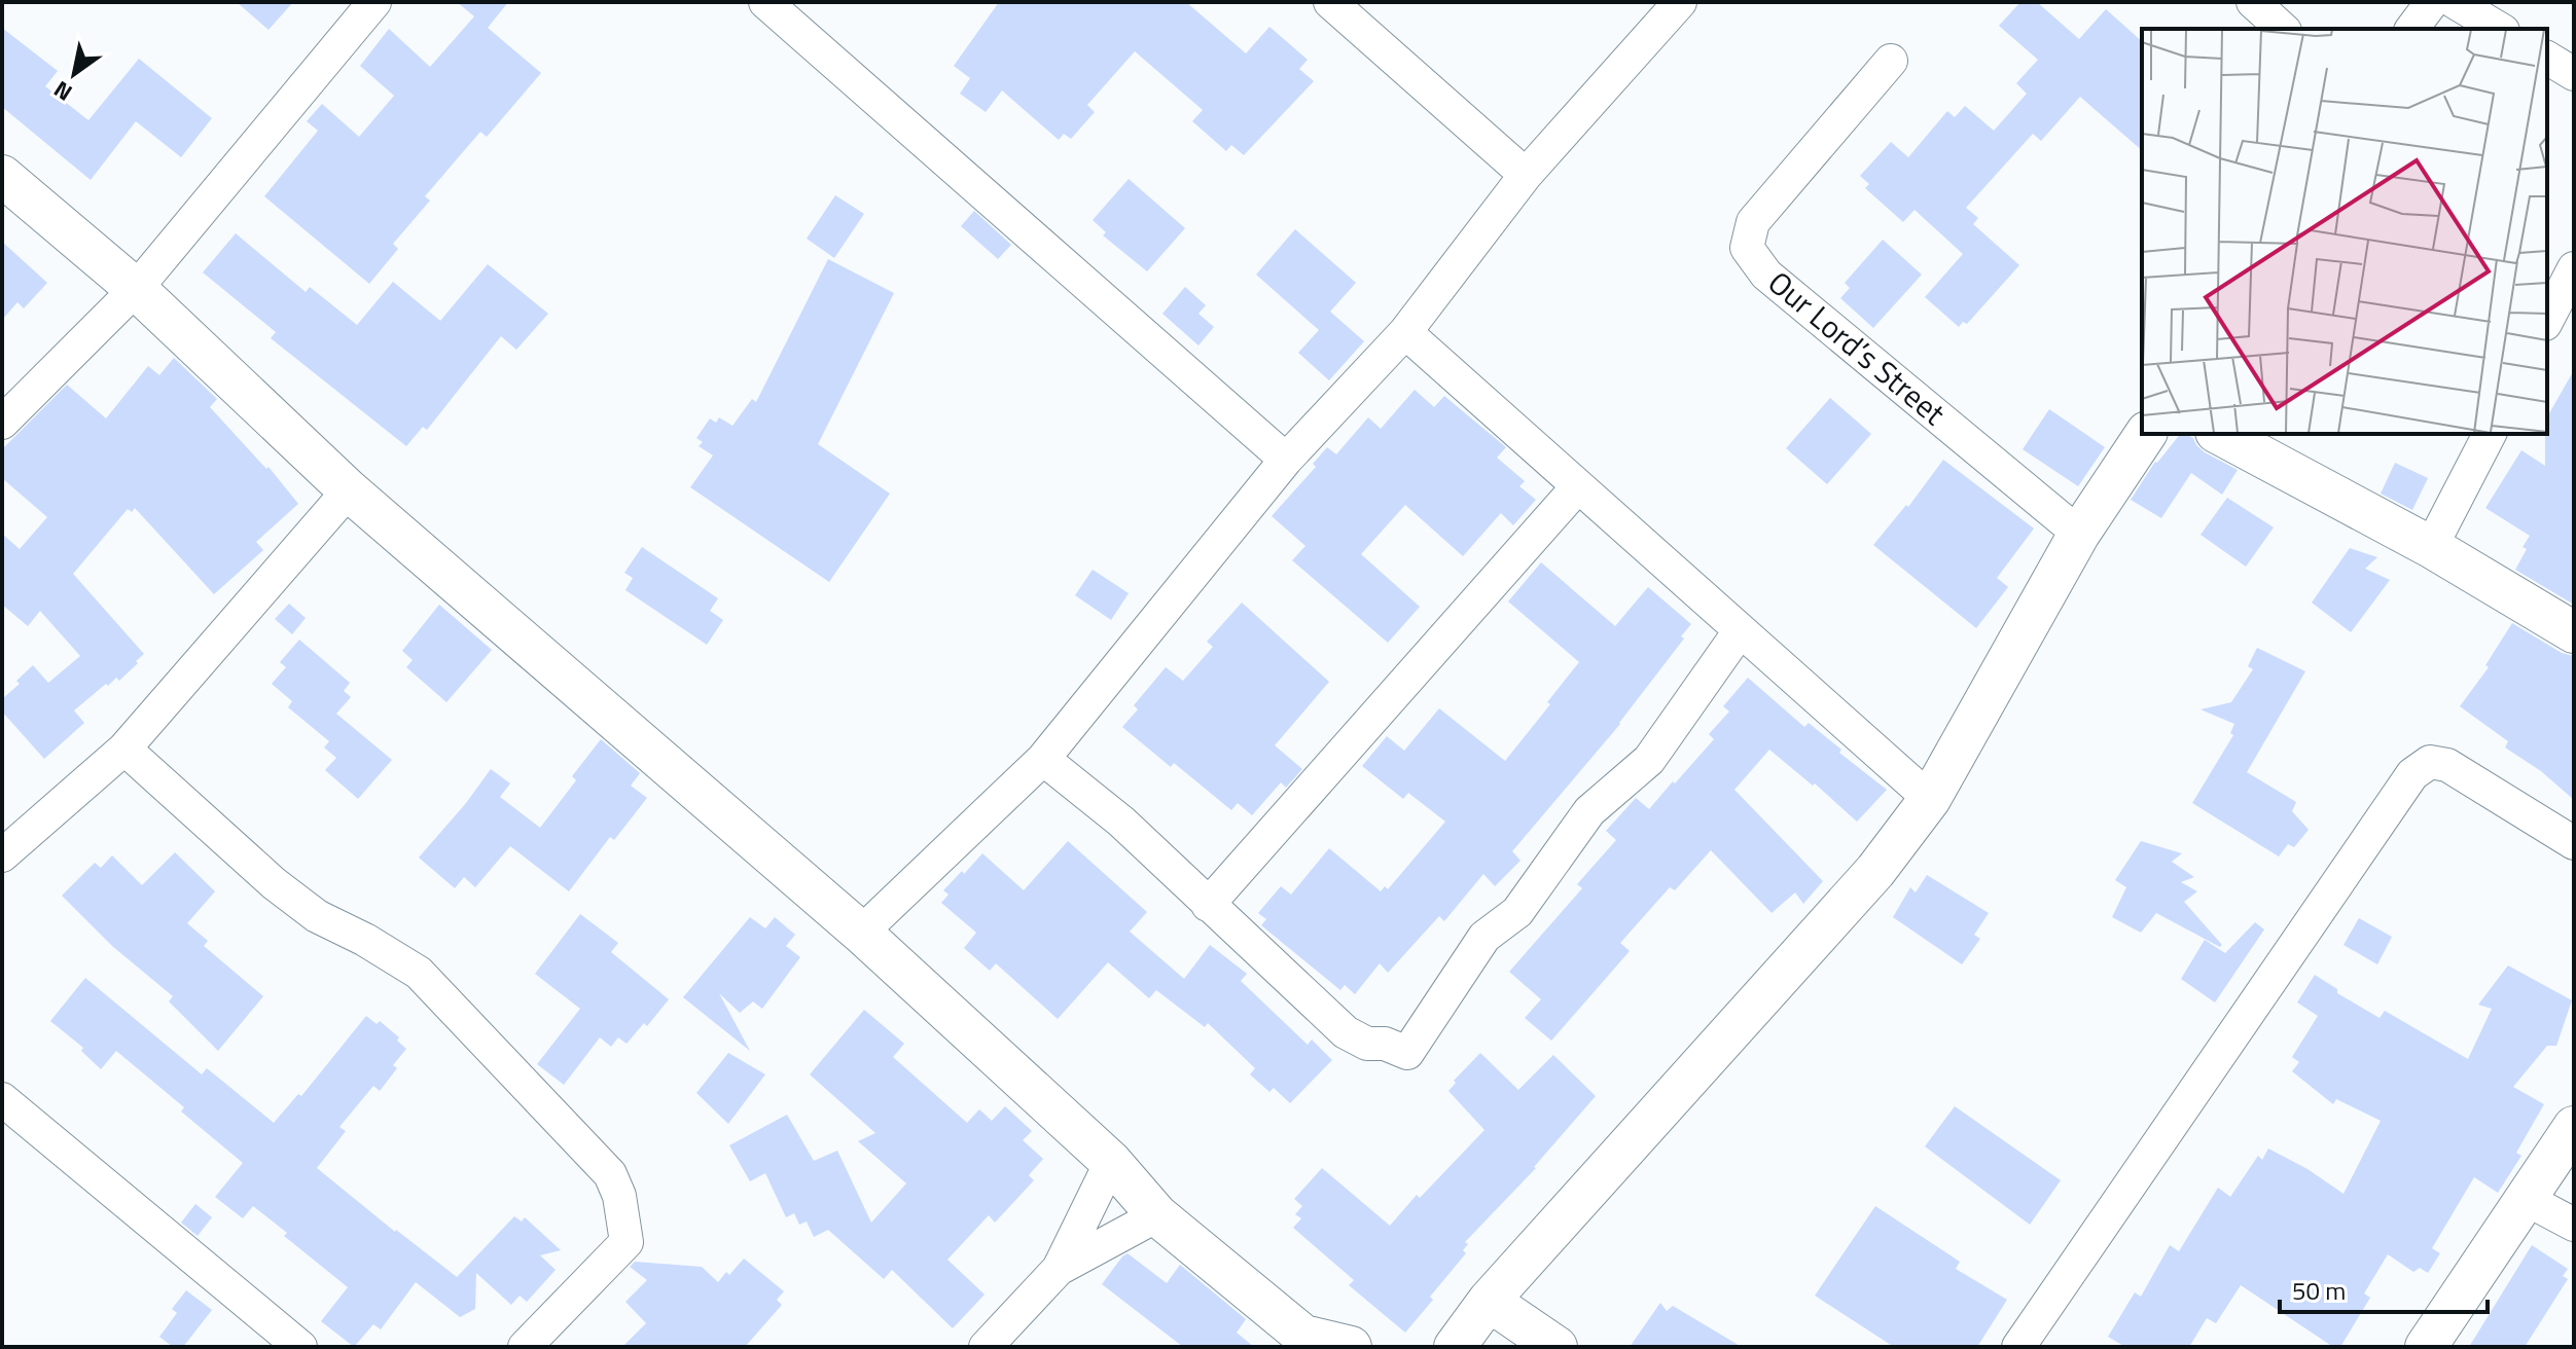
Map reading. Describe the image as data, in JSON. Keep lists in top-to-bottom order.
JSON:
{
  "streets": {
    "street": ["Our Lord’s Street"]
  },
  "scale_bar": "50 m",
  "north": "bottom left"
}
